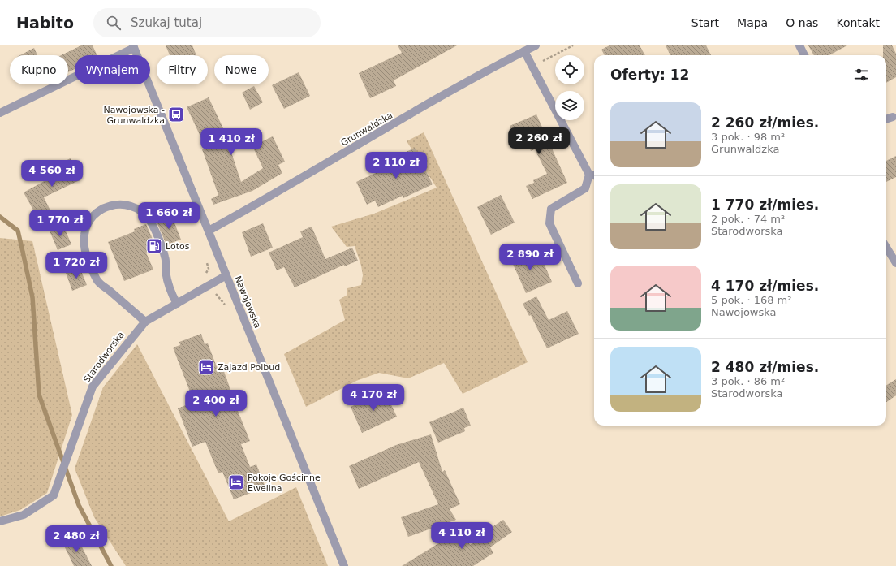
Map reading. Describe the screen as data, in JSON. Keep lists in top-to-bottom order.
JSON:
{
  "streets": {
    "street": ["Grunwaldzka", "Nawojowska", "Starodworska"]
  },
  "crossings": [
    ["Grunwaldzka", "Nawojowska"],
    ["Nawojowska", "Starodworska"]
  ],
  "places": {
    "bus stop": ["Nawojowska - Grunwaldzka"],
    "fuel station": ["Lotos"],
    "hotel": ["Zajazd Polbud", "Pokoje Gościnne Ewelina"]
  },
  "page": {
    "header": "Habito",
    "search": "Szukaj tutaj",
    "nav": [
      "Start",
      "Mapa",
      "O nas",
      "Kontakt"
    ],
    "chip": [
      "Kupno",
      "Wynajem",
      "Filtry",
      "Nowe"
    ],
    "heading": "Oferty: 12",
    "list": [
      {
        "name": "2 260 zł/mies.",
        "note": "3 pok. · 98 m² · Grunwaldzka"
      },
      {
        "name": "1 770 zł/mies.",
        "note": "2 pok. · 74 m² · Starodworska"
      },
      {
        "name": "4 170 zł/mies.",
        "note": "5 pok. · 168 m² · Nawojowska"
      },
      {
        "name": "2 480 zł/mies.",
        "note": "3 pok. · 86 m² · Starodworska"
      }
    ],
    "price": [
      "2 260 zł",
      "1 410 zł",
      "2 110 zł",
      "4 560 zł",
      "1 660 zł",
      "1 770 zł",
      "2 890 zł",
      "1 720 zł",
      "4 170 zł",
      "2 400 zł",
      "4 110 zł",
      "2 480 zł"
    ]
  }
}
